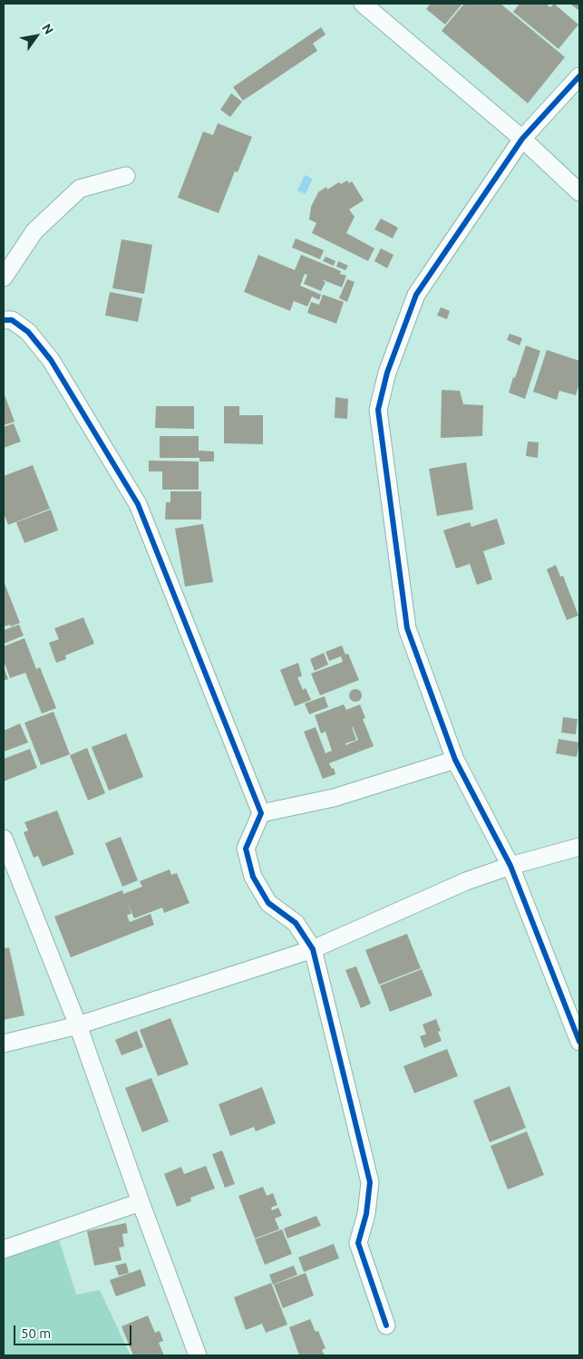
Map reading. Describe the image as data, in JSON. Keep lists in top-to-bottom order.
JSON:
{
  "scale_bar": "50 m",
  "north": "top right"
}
